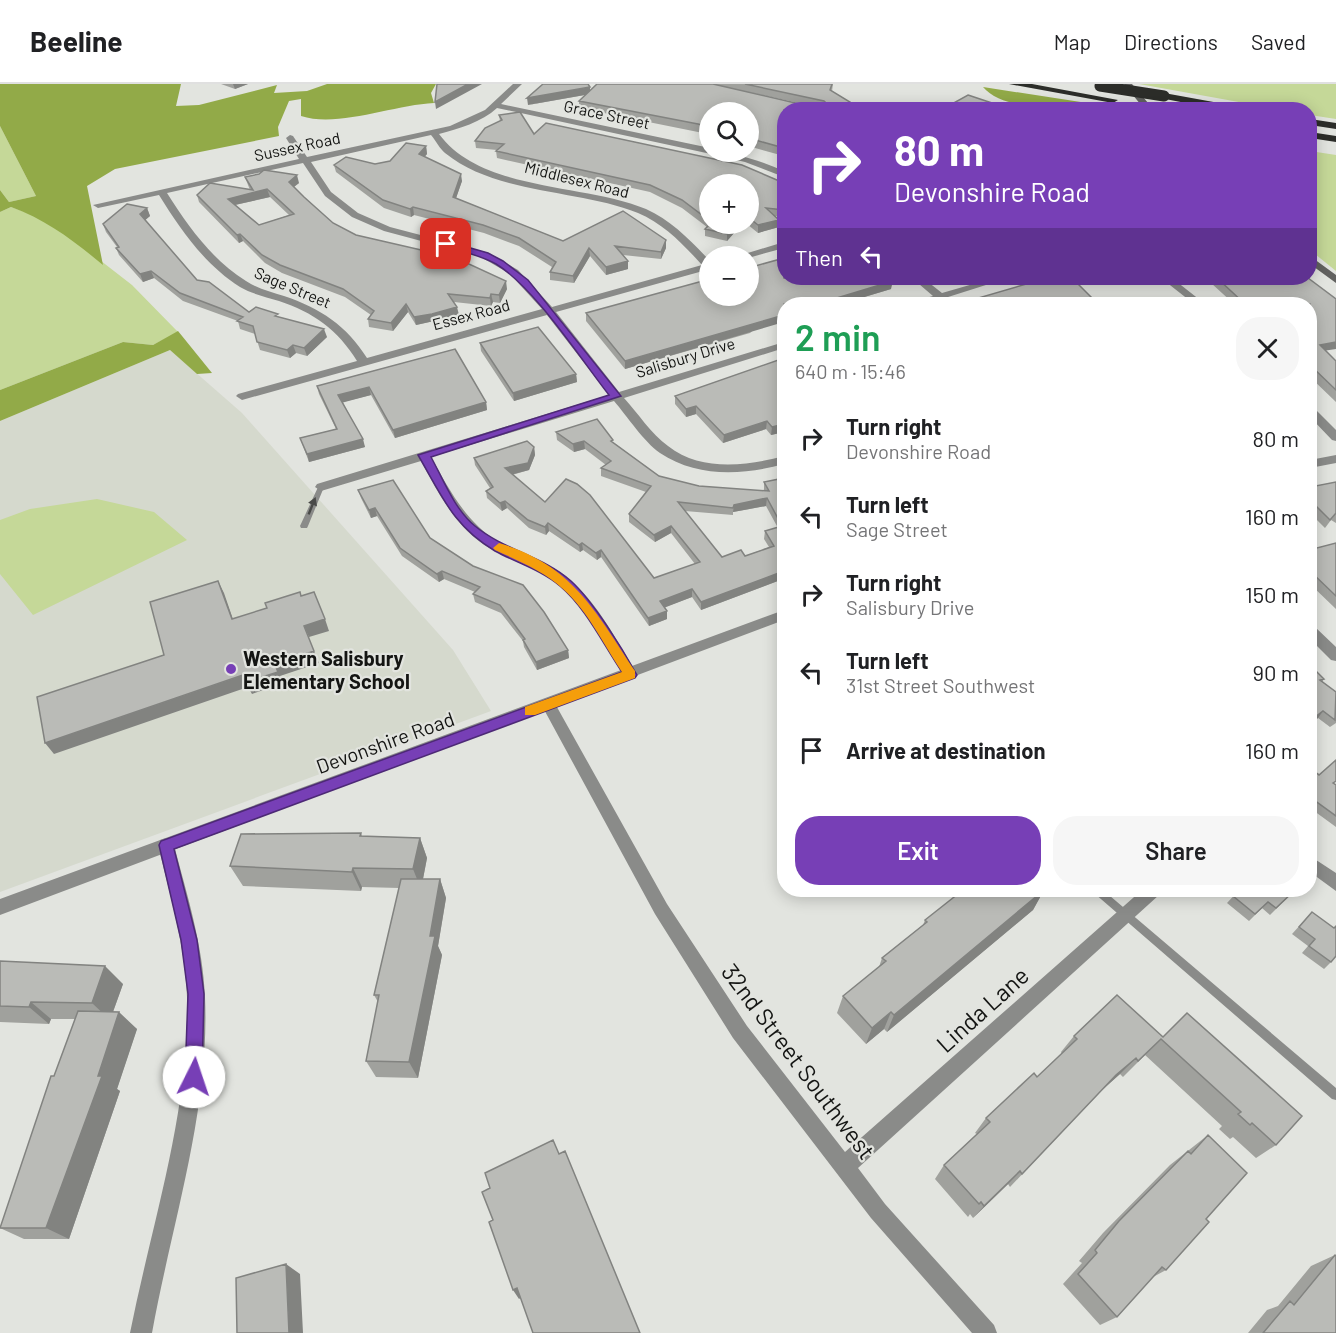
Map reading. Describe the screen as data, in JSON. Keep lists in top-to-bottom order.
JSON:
{
  "streets": {
    "street": [
      "Grace Street",
      "Sussex Road",
      "Middlesex Road",
      "Sage Street",
      "Essex Road",
      "Salisbury Drive",
      "Devonshire Road",
      "Linda Lane",
      "32nd Street Southwest"
    ]
  },
  "crossings": [
    ["Grace Street", "Sussex Road"],
    ["Sussex Road", "Middlesex Road"],
    ["Sussex Road", "Sage Street"],
    ["Sage Street", "Essex Road"],
    ["Devonshire Road", "32nd Street Southwest"],
    ["Linda Lane", "32nd Street Southwest"]
  ],
  "places": ["Western Salisbury Elementary School"],
  "page": {
    "header": "Beeline",
    "nav": ["Map", "Directions", "Saved"],
    "map_buttons": ["+", "−"],
    "turn": ["80 m", "Devonshire Road"],
    "then": "Then",
    "heading": ["2 min", "640 m · 15:46"],
    "list": [
      {
        "name": "Turn right",
        "note": "Devonshire Road",
        "value": "80 m"
      },
      {
        "name": "Turn left",
        "note": "Sage Street",
        "value": "160 m"
      },
      {
        "name": "Turn right",
        "note": "Salisbury Drive",
        "value": "150 m"
      },
      {
        "name": "Turn left",
        "note": "31st Street Southwest",
        "value": "90 m"
      },
      {
        "name": "Arrive at destination",
        "value": "160 m"
      }
    ],
    "buttons": ["Exit", "Share"]
  }
}
